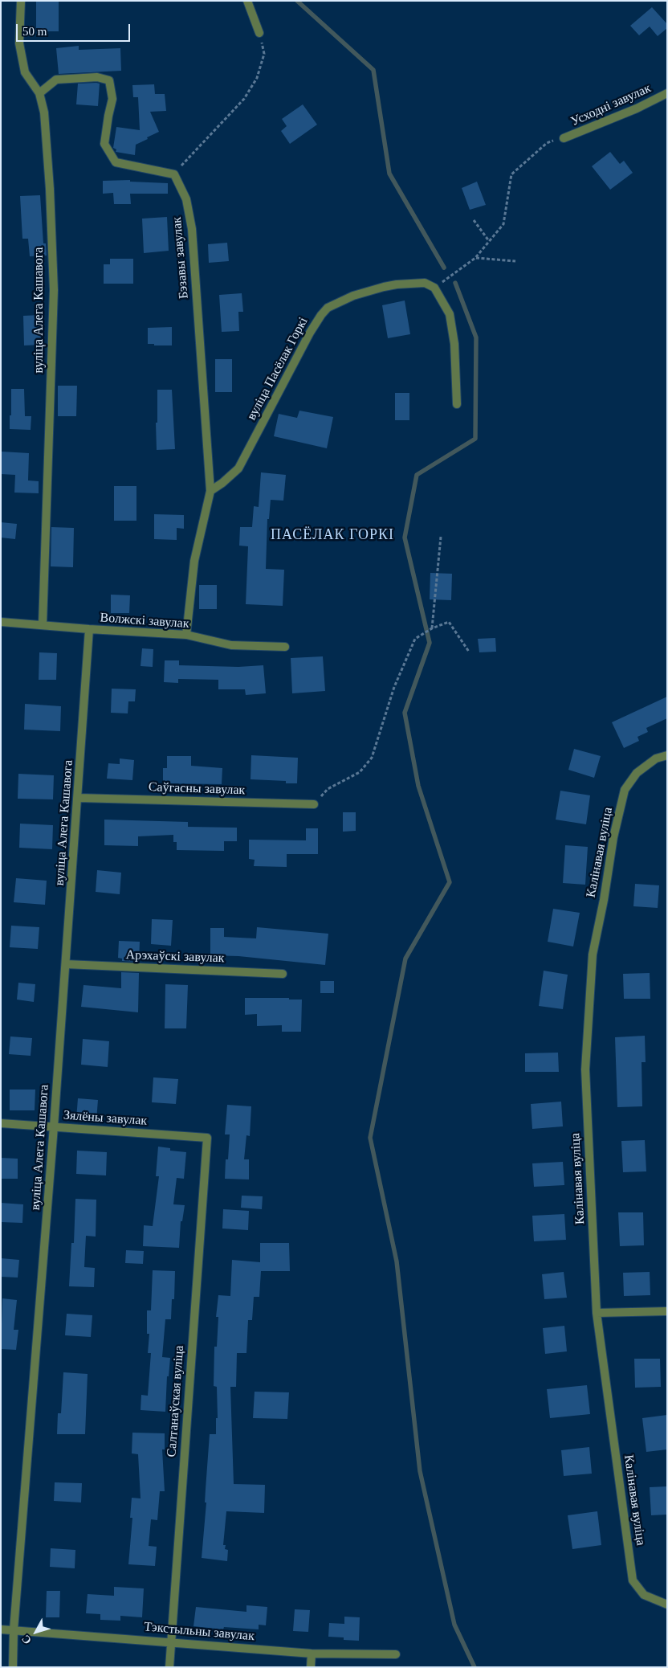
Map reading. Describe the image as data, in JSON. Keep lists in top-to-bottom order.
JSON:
{
  "streets": {
    "street": [
      "Усходні завулак",
      "Бэзавы завулак",
      "вуліца Алега Кашавога",
      "вуліца Пасёлак Горкі",
      "Волжскі завулак",
      "Саўгасны завулак",
      "Калінавая вуліца",
      "Арэхаўскі завулак",
      "Зялёны завулак",
      "Салтанаўская вуліца",
      "Тэкстыльны завулак"
    ]
  },
  "crossings": [
    ["Бэзавы завулак", "вуліца Алега Кашавога"],
    ["Бэзавы завулак", "вуліца Пасёлак Горкі"],
    ["вуліца Алега Кашавога", "Волжскі завулак"],
    ["вуліца Алега Кашавога", "Саўгасны завулак"],
    ["вуліца Алега Кашавога", "Арэхаўскі завулак"],
    ["вуліца Алега Кашавога", "Зялёны завулак"],
    ["вуліца Алега Кашавога", "Тэкстыльны завулак"],
    ["Зялёны завулак", "Салтанаўская вуліца"],
    ["Салтанаўская вуліца", "Тэкстыльны завулак"]
  ],
  "districts": ["ПАСЁЛАК ГОРКІ"],
  "scale_bar": "50 m",
  "north": "bottom left"
}
